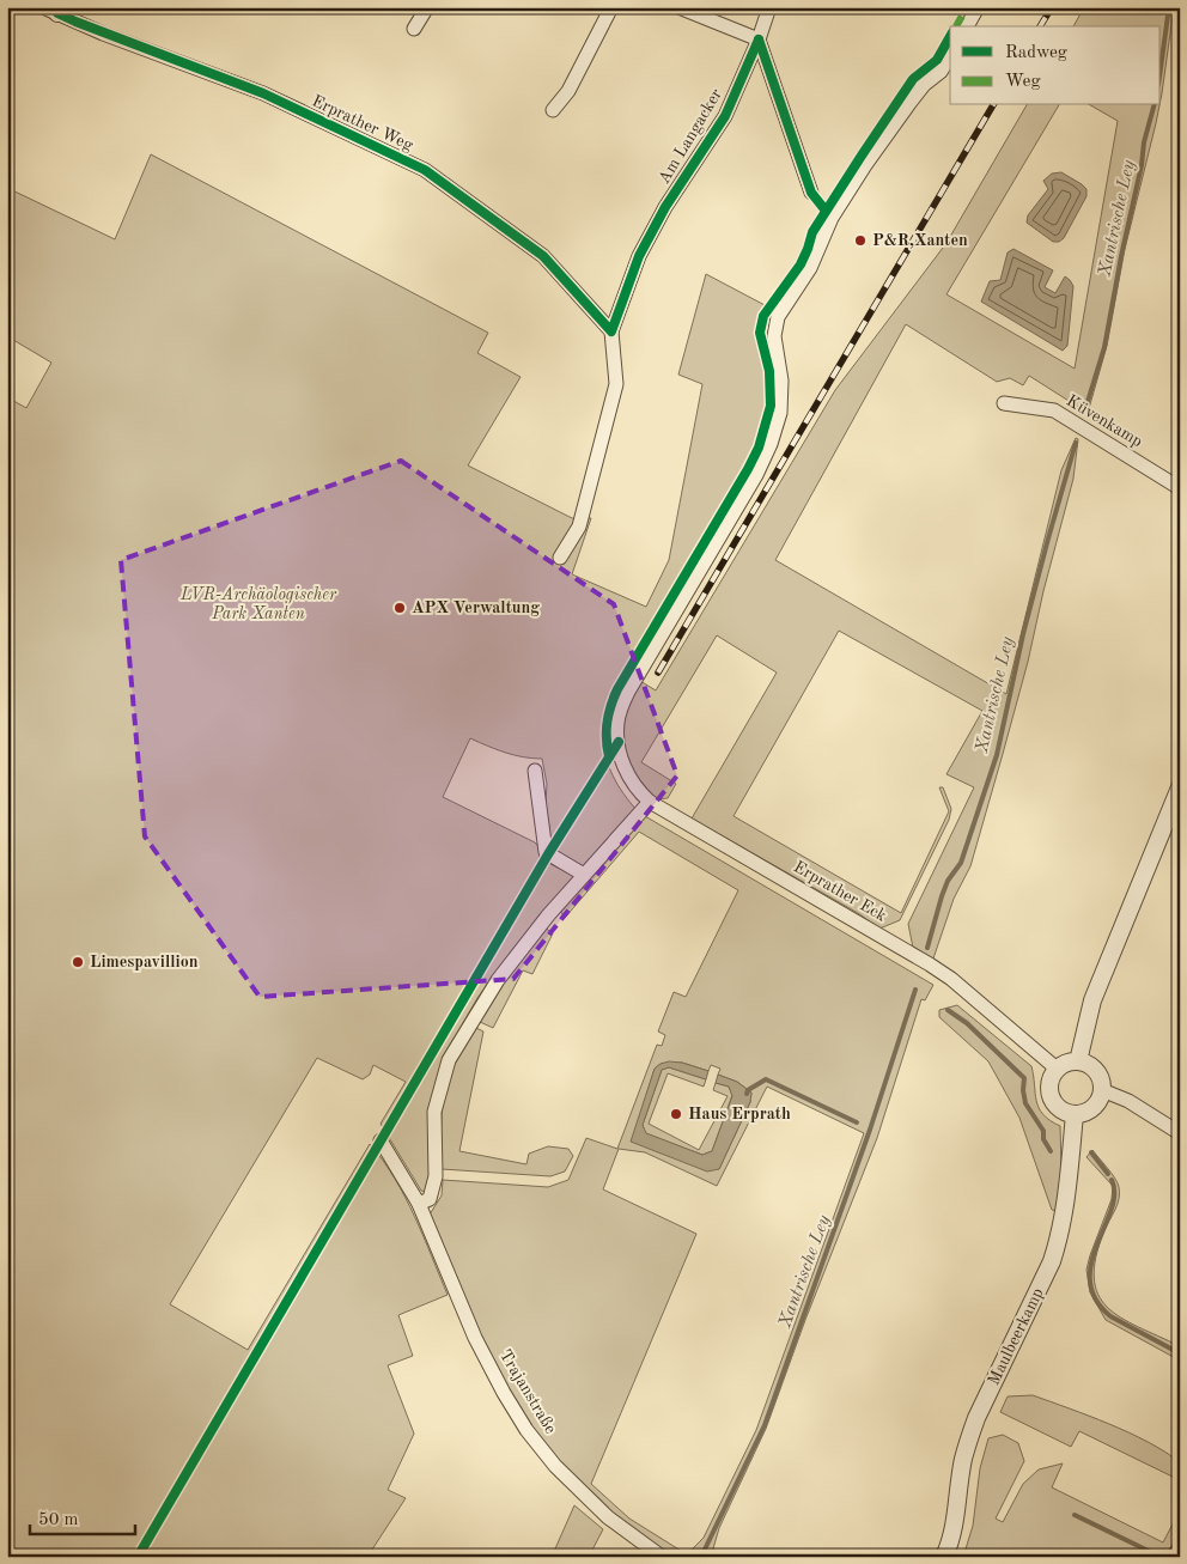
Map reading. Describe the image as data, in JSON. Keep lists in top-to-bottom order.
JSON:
{
  "streets": {
    "street": [
      "Erprather Weg",
      "Am Langacker",
      "Küvenkamp",
      "Erprather Eck",
      "Maulbeerkamp",
      "Trajanstraße"
    ]
  },
  "crossings": [
    ["Erprather Weg", "Am Langacker"],
    ["Erprather Eck", "Maulbeerkamp"]
  ],
  "water": ["Xantrische Ley"],
  "parks": ["LVR-Archäologischer Park Xanten"],
  "places": [
    "P&R,Xanten",
    "APX Verwaltung",
    "Limespavillion",
    "Haus Erprath"
  ],
  "legend": ["Radweg", "Weg"],
  "scale_bar": "50 m"
}
